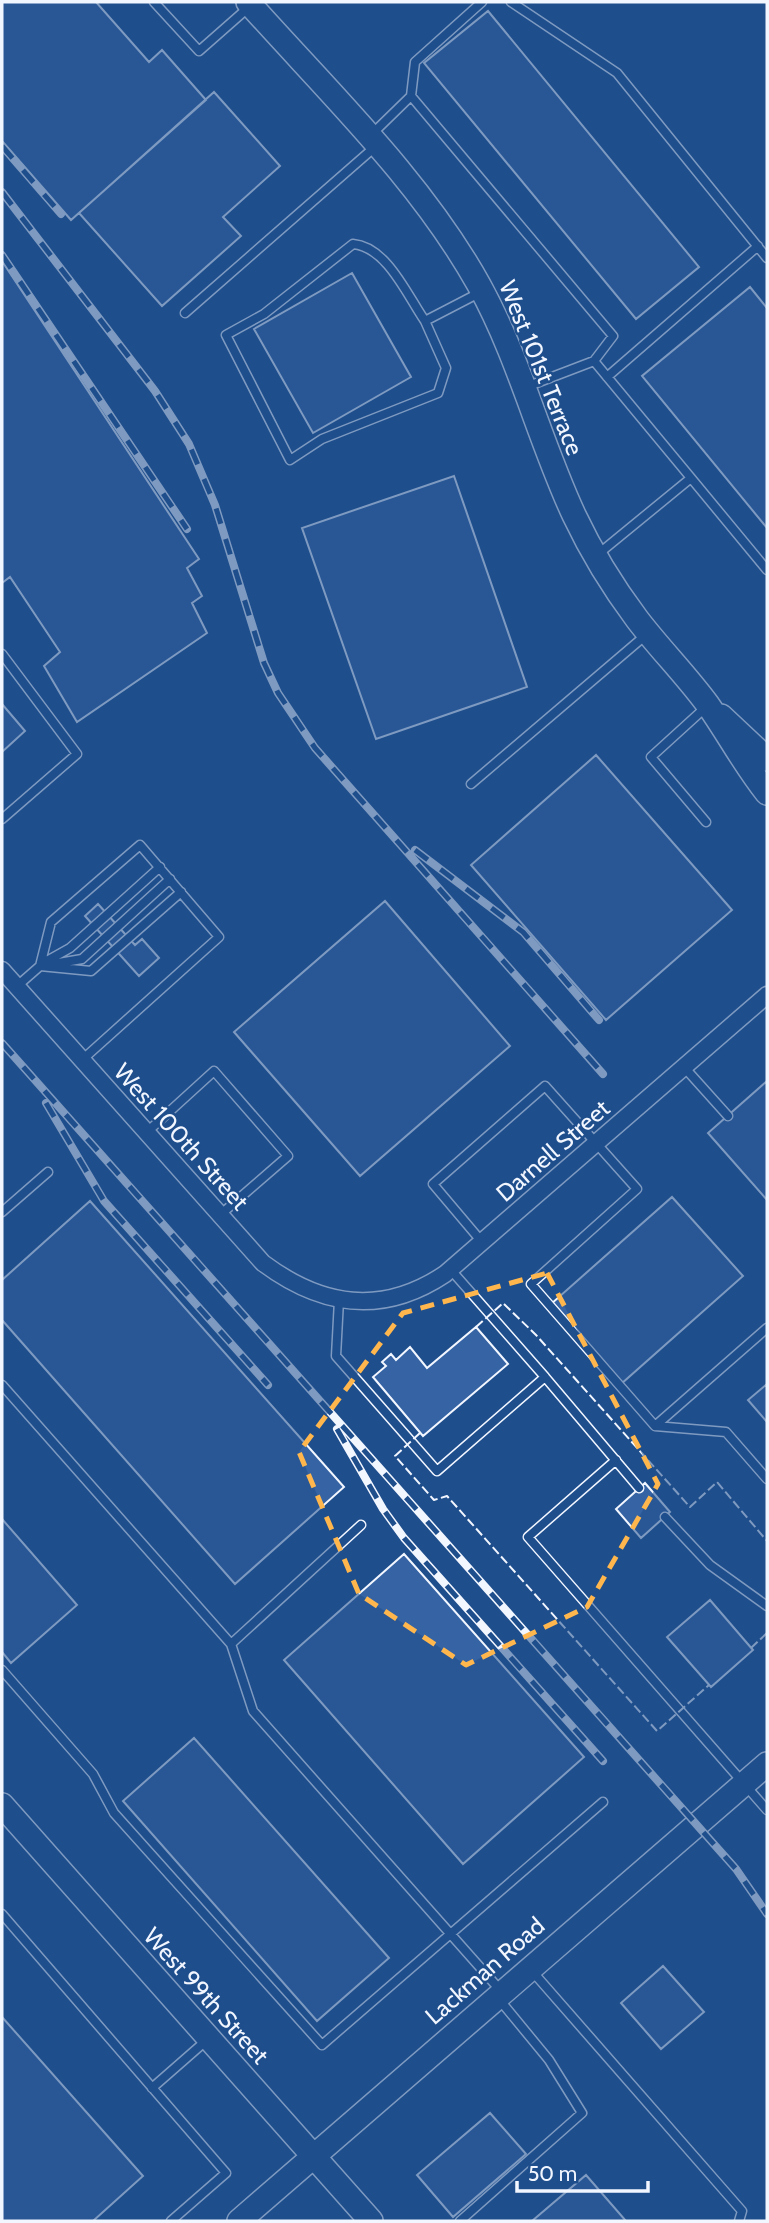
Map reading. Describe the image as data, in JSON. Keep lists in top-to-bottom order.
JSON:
{
  "streets": {
    "main road": ["West 101st Terrace", "Lackman Road", "West 99th Street"],
    "street": ["West 100th Street", "Darnell Street"]
  },
  "crossings": [
    ["West 100th Street", "Darnell Street"],
    ["Lackman Road", "West 99th Street"]
  ],
  "scale_bar": "50 m"
}
